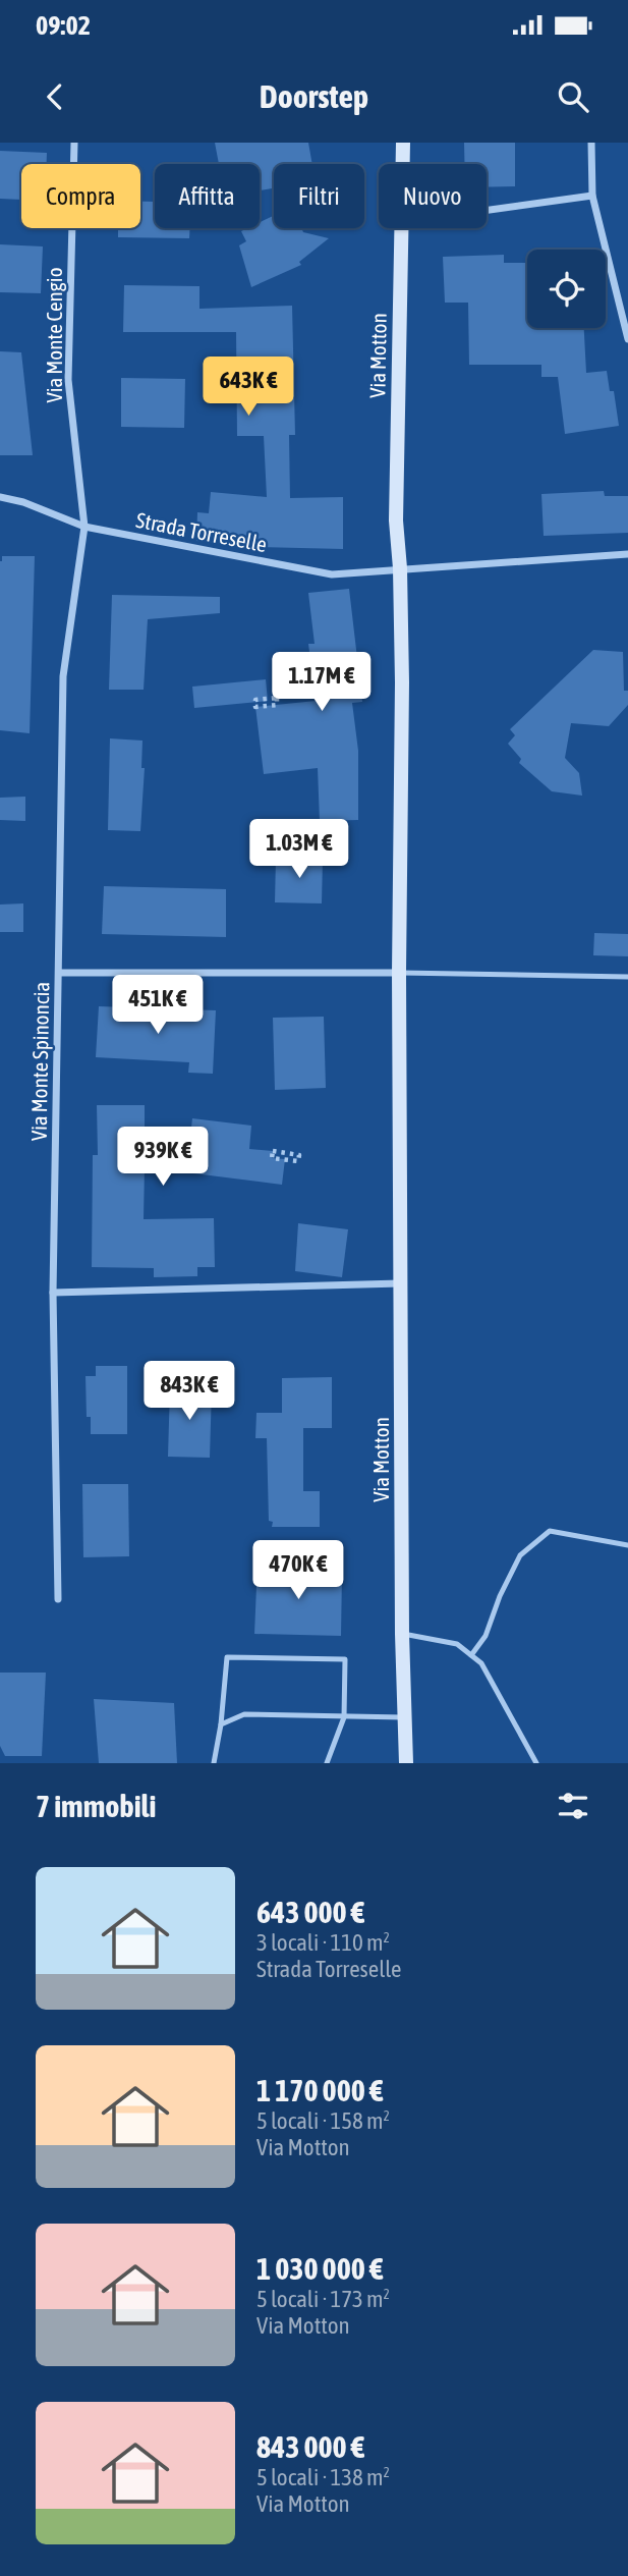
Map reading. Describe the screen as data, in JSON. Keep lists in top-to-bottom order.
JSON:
{
  "streets": {
    "main road": ["Via Motton"],
    "street": ["Via Monte Cengio", "Strada Torreselle", "Via Monte Spinoncia"]
  },
  "crossings": [
    ["Via Monte Cengio", "Strada Torreselle"],
    ["Via Monte Cengio", "Via Monte Spinoncia"],
    ["Via Motton", "Strada Torreselle"],
    ["Strada Torreselle", "Via Monte Spinoncia"]
  ],
  "page": {
    "status": "09:02",
    "header": "Doorstep",
    "chip": [
      "Compra",
      "Affitta",
      "Filtri",
      "Nuovo"
    ],
    "price": [
      "643K €",
      "1.17M €",
      "1.03M €",
      "451K €",
      "939K €",
      "843K €",
      "470K €"
    ],
    "heading": "7 immobili",
    "list": [
      {
        "name": "643 000 €",
        "note": "3 locali · 110 m² · Strada Torreselle"
      },
      {
        "name": "1 170 000 €",
        "note": "5 locali · 158 m² · Via Motton"
      },
      {
        "name": "1 030 000 €",
        "note": "5 locali · 173 m² · Via Motton"
      },
      {
        "name": "843 000 €",
        "note": "5 locali · 138 m² · Via Motton"
      }
    ]
  }
}
